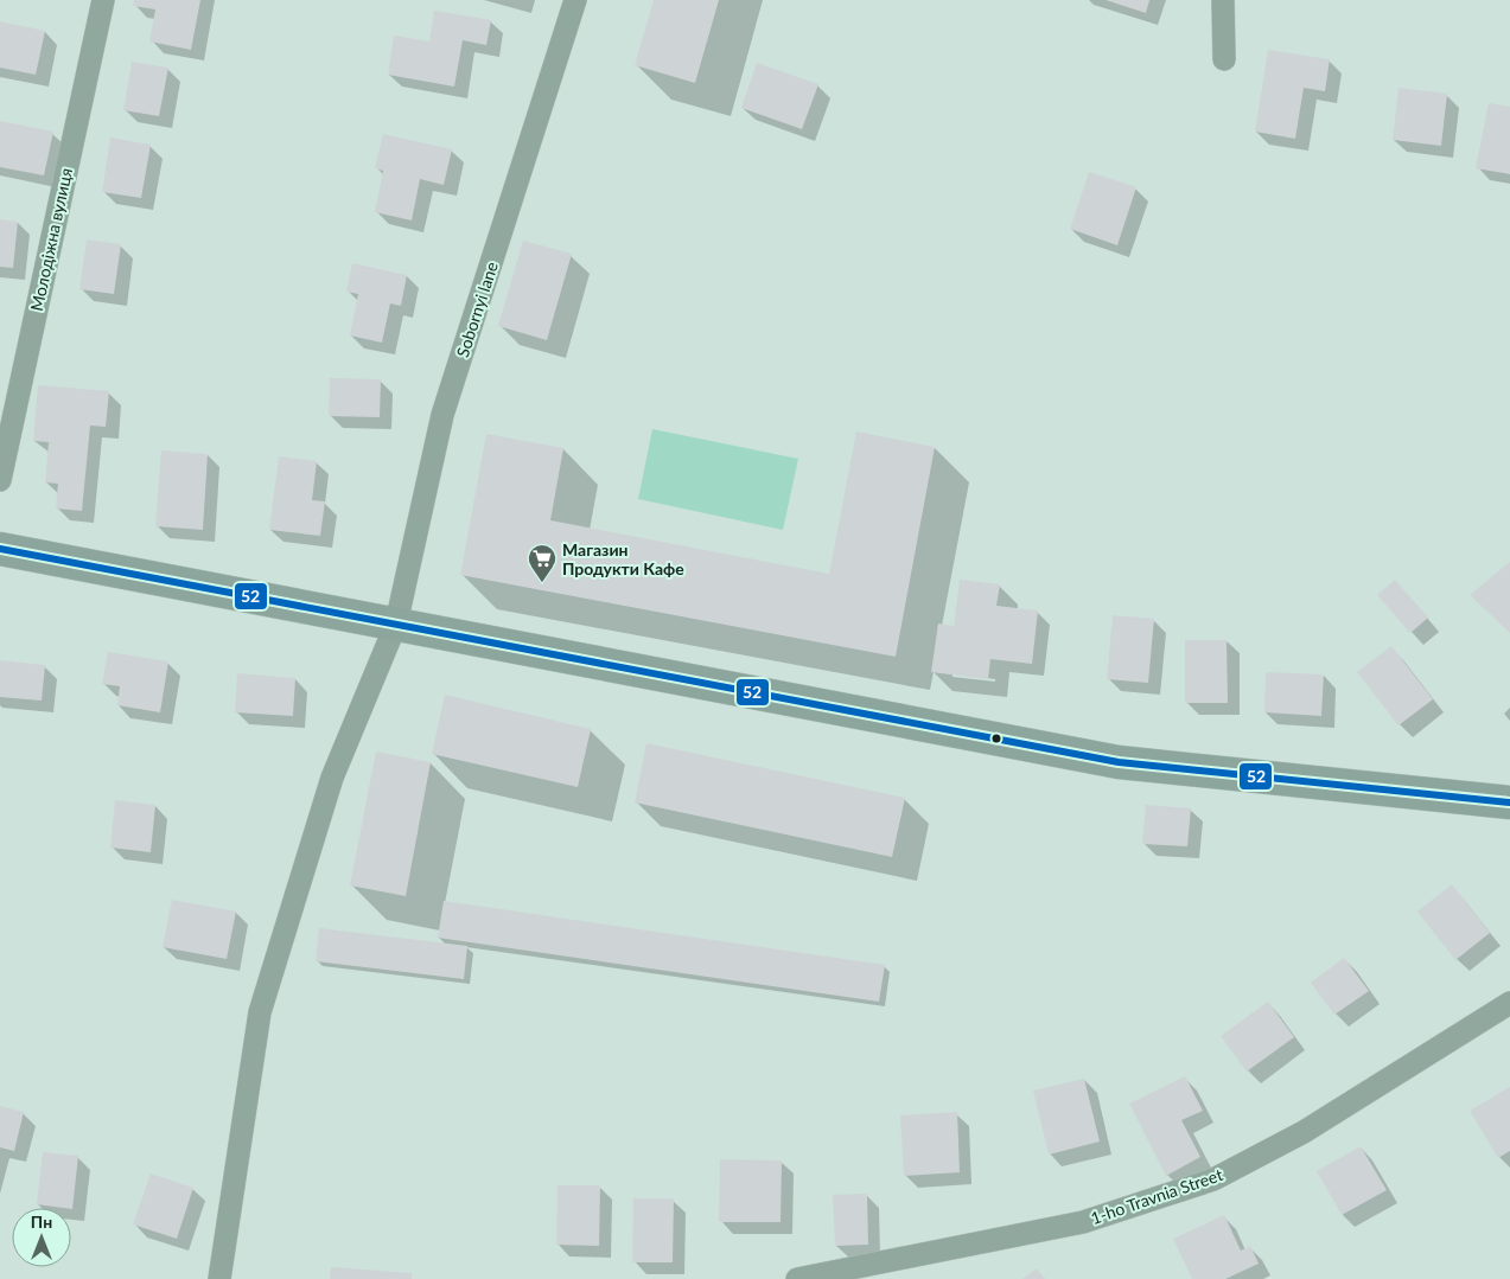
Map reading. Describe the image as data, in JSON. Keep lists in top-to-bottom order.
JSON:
{
  "streets": {
    "street": ["Молодіжна вулиця", "Sobornyi lane", "1-ho Travnia Street"]
  },
  "places": {
    "supermarket": ["Магазин Продукти Кафе"]
  },
  "lines": ["transit line 52"],
  "north": "top"
}
